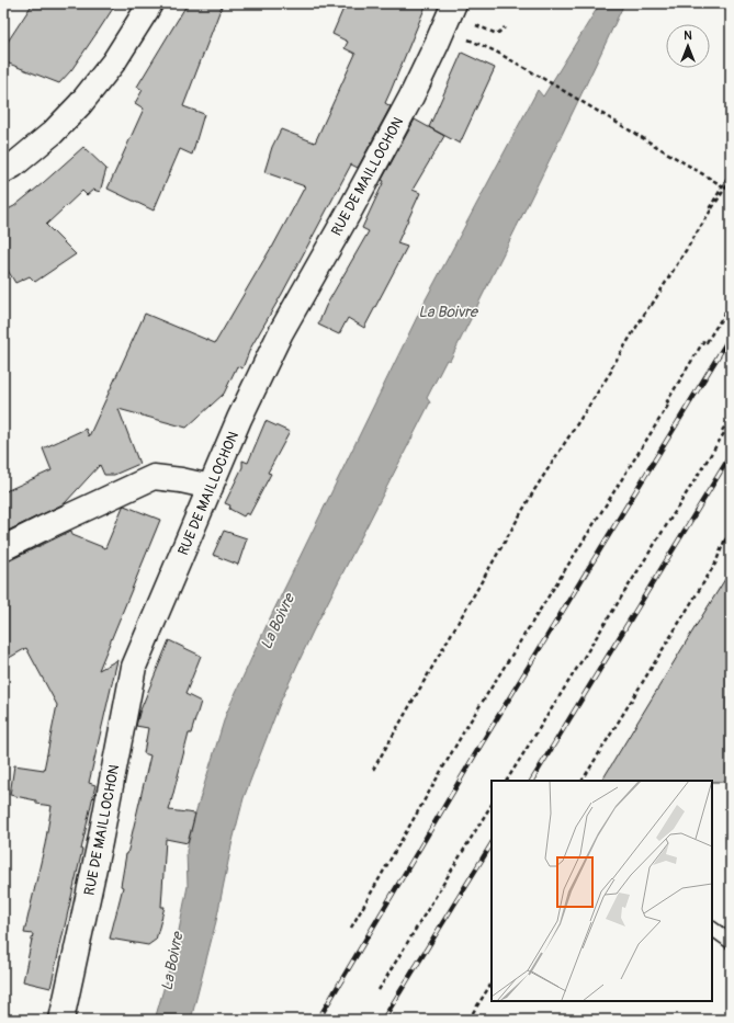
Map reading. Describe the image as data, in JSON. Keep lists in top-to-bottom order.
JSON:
{
  "streets": {
    "street": ["RUE DE MAILLOCHON"]
  },
  "water": ["La Boivre"],
  "north": "top"
}
